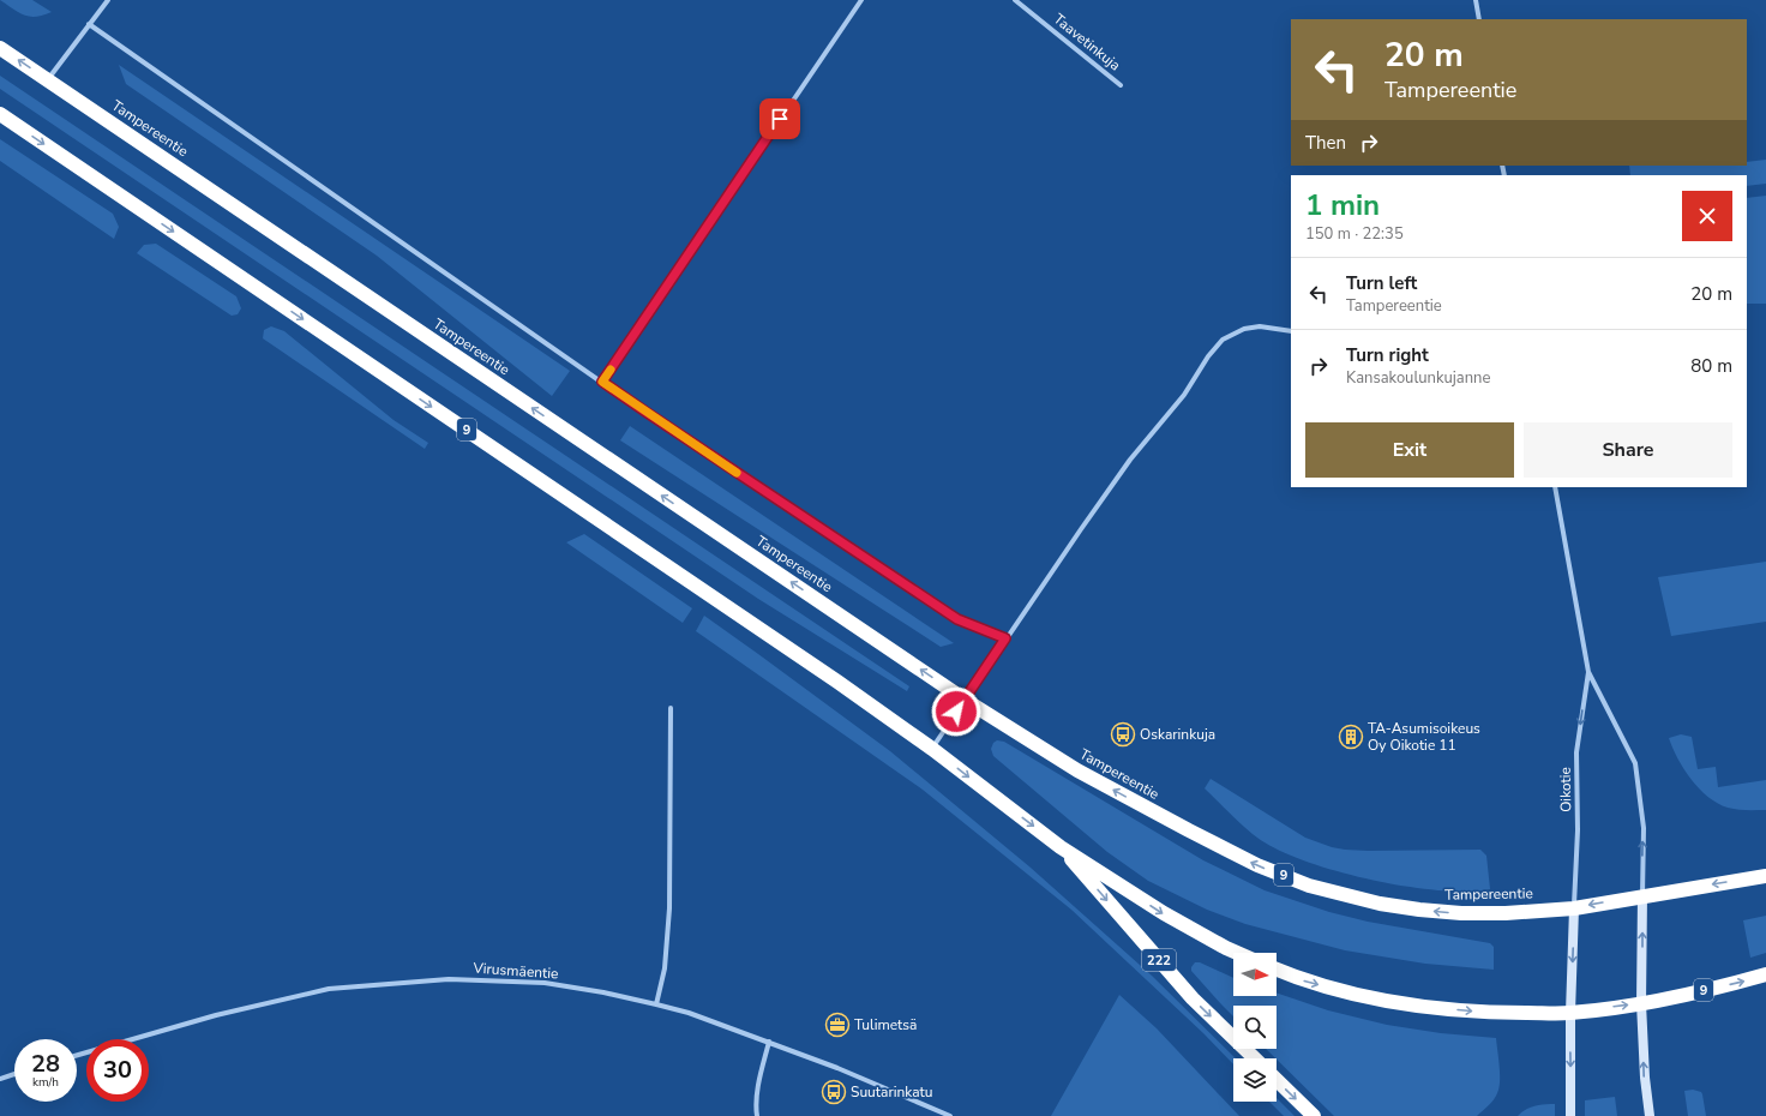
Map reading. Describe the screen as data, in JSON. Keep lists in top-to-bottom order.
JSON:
{
  "streets": {
    "highway": ["Tampereentie", "9", "222"],
    "street": ["Taavetinkuja", "Oikotie", "Virusmäentie"]
  },
  "crossings": [
    ["Tampereentie", "9"],
    ["Tampereentie", "Oikotie"],
    ["9", "Oikotie"],
    ["9", "222"]
  ],
  "places": {
    "bus stop": ["Oskarinkuja", "Suutarinkatu"],
    "building": ["TA-Asumisoikeus Oy Oikotie 11"],
    "office": ["Tulimetsä"]
  },
  "north": "right",
  "page": {
    "turn": ["20 m", "Tampereentie"],
    "then": "Then",
    "heading": ["1 min", "150 m · 22:35"],
    "list": [
      {
        "name": "Turn left",
        "note": "Tampereentie",
        "value": "20 m"
      },
      {
        "name": "Turn right",
        "note": "Kansakoulunkujanne",
        "value": "80 m"
      }
    ],
    "buttons": ["Exit", "Share"],
    "speed": "28 km/h",
    "limit": "30"
  }
}
